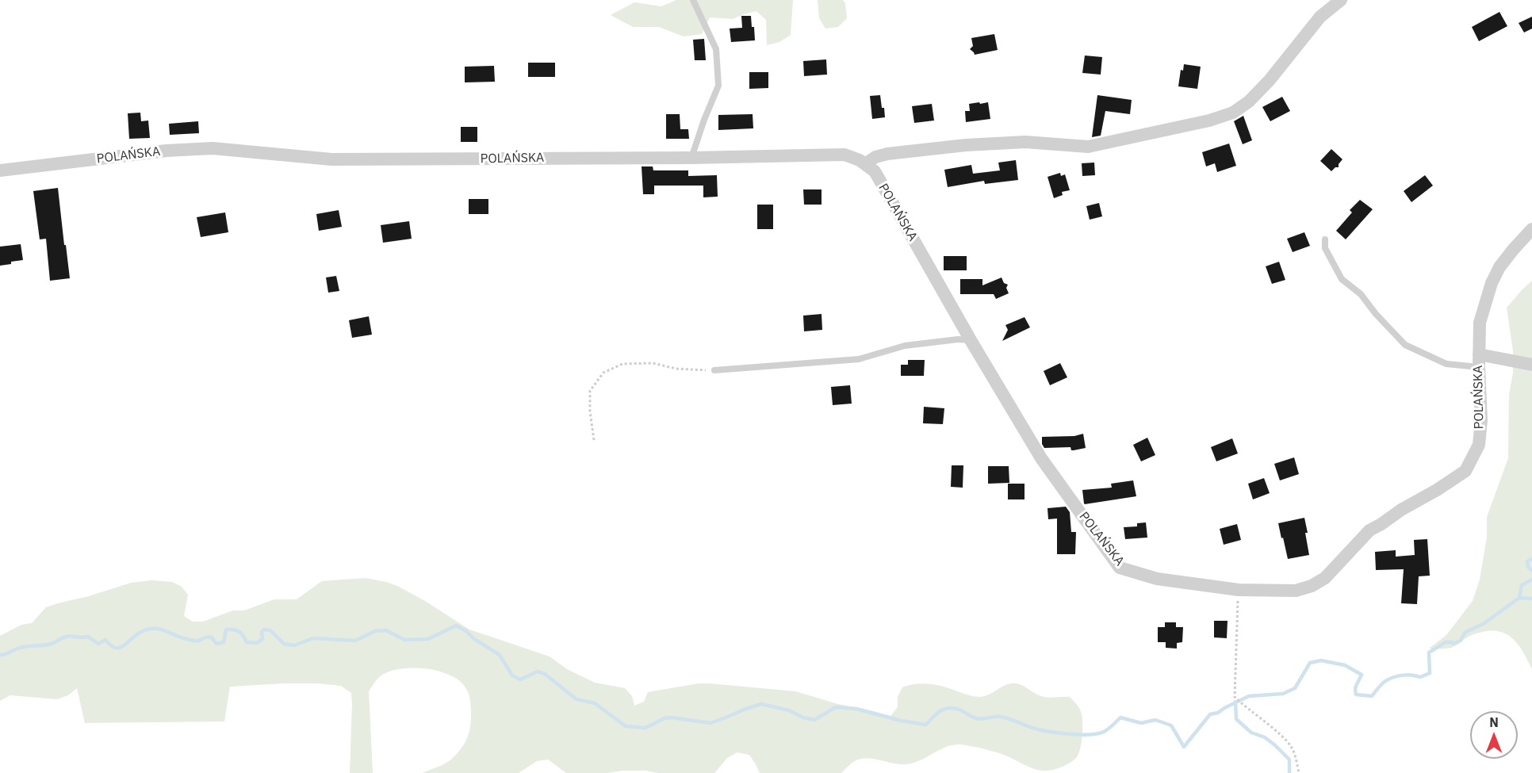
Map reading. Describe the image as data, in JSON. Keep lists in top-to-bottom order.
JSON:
{
  "streets": {
    "street": ["POLAŃSKA"]
  },
  "north": "top"
}
